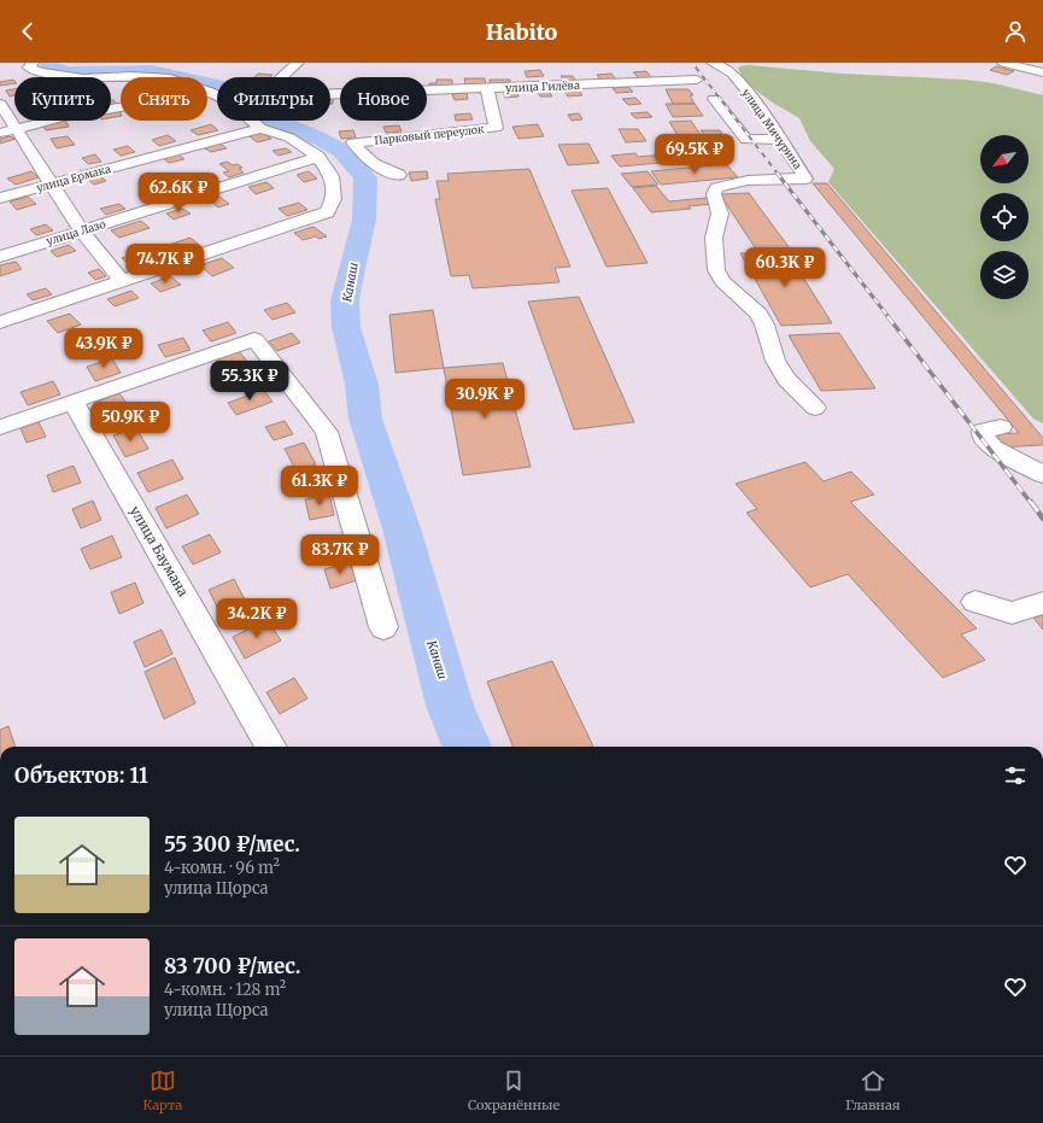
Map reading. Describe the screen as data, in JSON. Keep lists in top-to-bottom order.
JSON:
{
  "streets": {
    "street": [
      "улица Гилёва",
      "улица Мичурина",
      "Парковый переулок",
      "улица Ермака",
      "улица Лазо",
      "улица Баумана"
    ]
  },
  "crossings": [
    ["улица Гилёва", "Парковый переулок"]
  ],
  "water": ["Канаш"],
  "north": "bottom left",
  "page": {
    "header": "Habito",
    "chip": [
      "Купить",
      "Снять",
      "Фильтры",
      "Новое"
    ],
    "price": [
      "69.5K ₽",
      "62.6K ₽",
      "74.7K ₽",
      "60.3K ₽",
      "43.9K ₽",
      "55.3K ₽",
      "30.9K ₽",
      "50.9K ₽",
      "61.3K ₽",
      "83.7K ₽",
      "34.2K ₽"
    ],
    "heading": "Объектов: 11",
    "list": [
      {
        "name": "55 300 ₽/мес.",
        "note": "4-комн. · 96 m² · улица Щорса"
      },
      {
        "name": "83 700 ₽/мес.",
        "note": "4-комн. · 128 m² · улица Щорса"
      }
    ],
    "tabs": ["Карта", "Сохранённые", "Главная"]
  }
}
